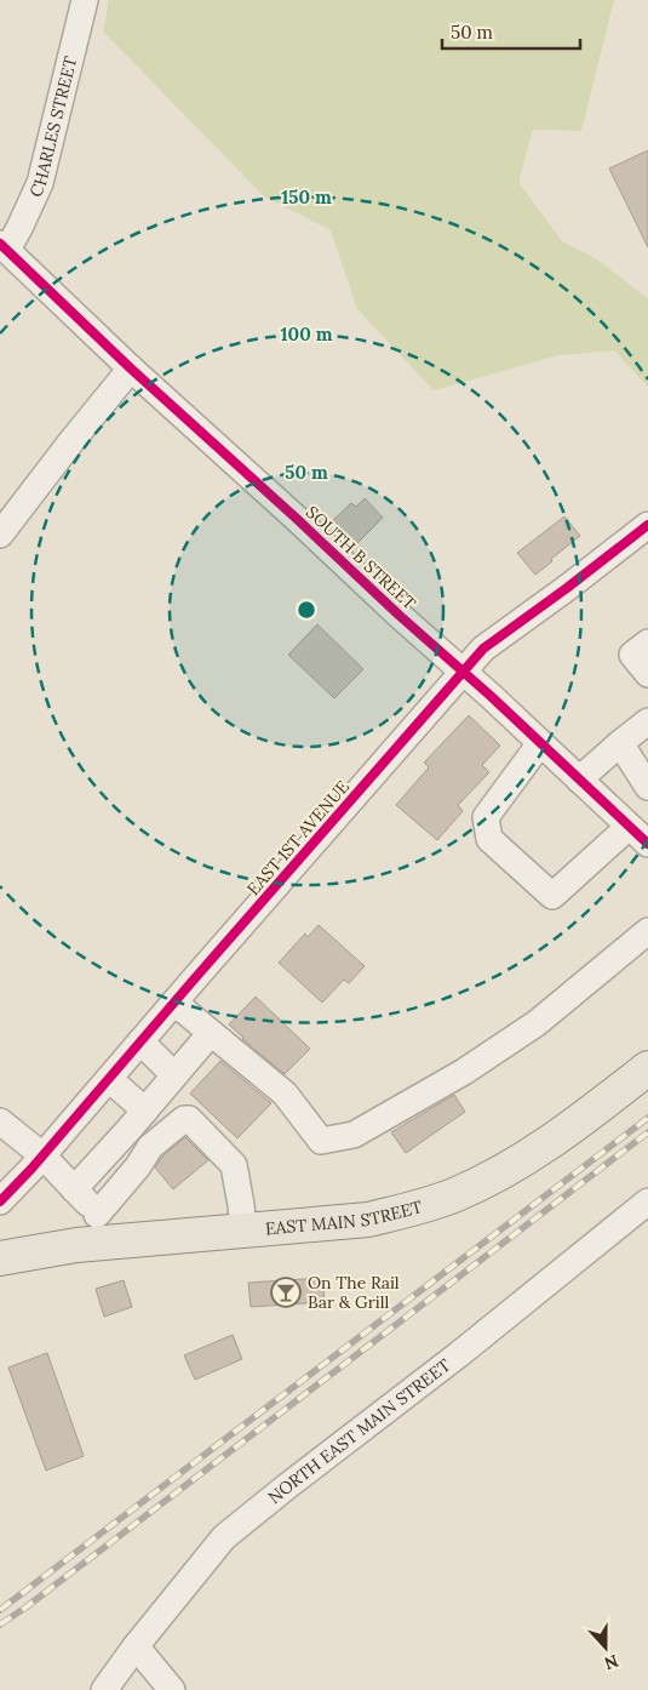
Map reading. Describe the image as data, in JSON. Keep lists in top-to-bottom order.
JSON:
{
  "streets": {
    "main road": ["EAST MAIN STREET"],
    "street": [
      "CHARLES STREET",
      "SOUTH B STREET",
      "EAST 1ST AVENUE",
      "NORTH EAST MAIN STREET"
    ]
  },
  "crossings": [
    ["CHARLES STREET", "SOUTH B STREET"],
    ["SOUTH B STREET", "EAST 1ST AVENUE"]
  ],
  "places": {
    "bar": ["On The Rail Bar & Grill"]
  },
  "scale_bar": "50 m",
  "north": "bottom",
  "rings": ["150 m", "100 m", "50 m"]
}
